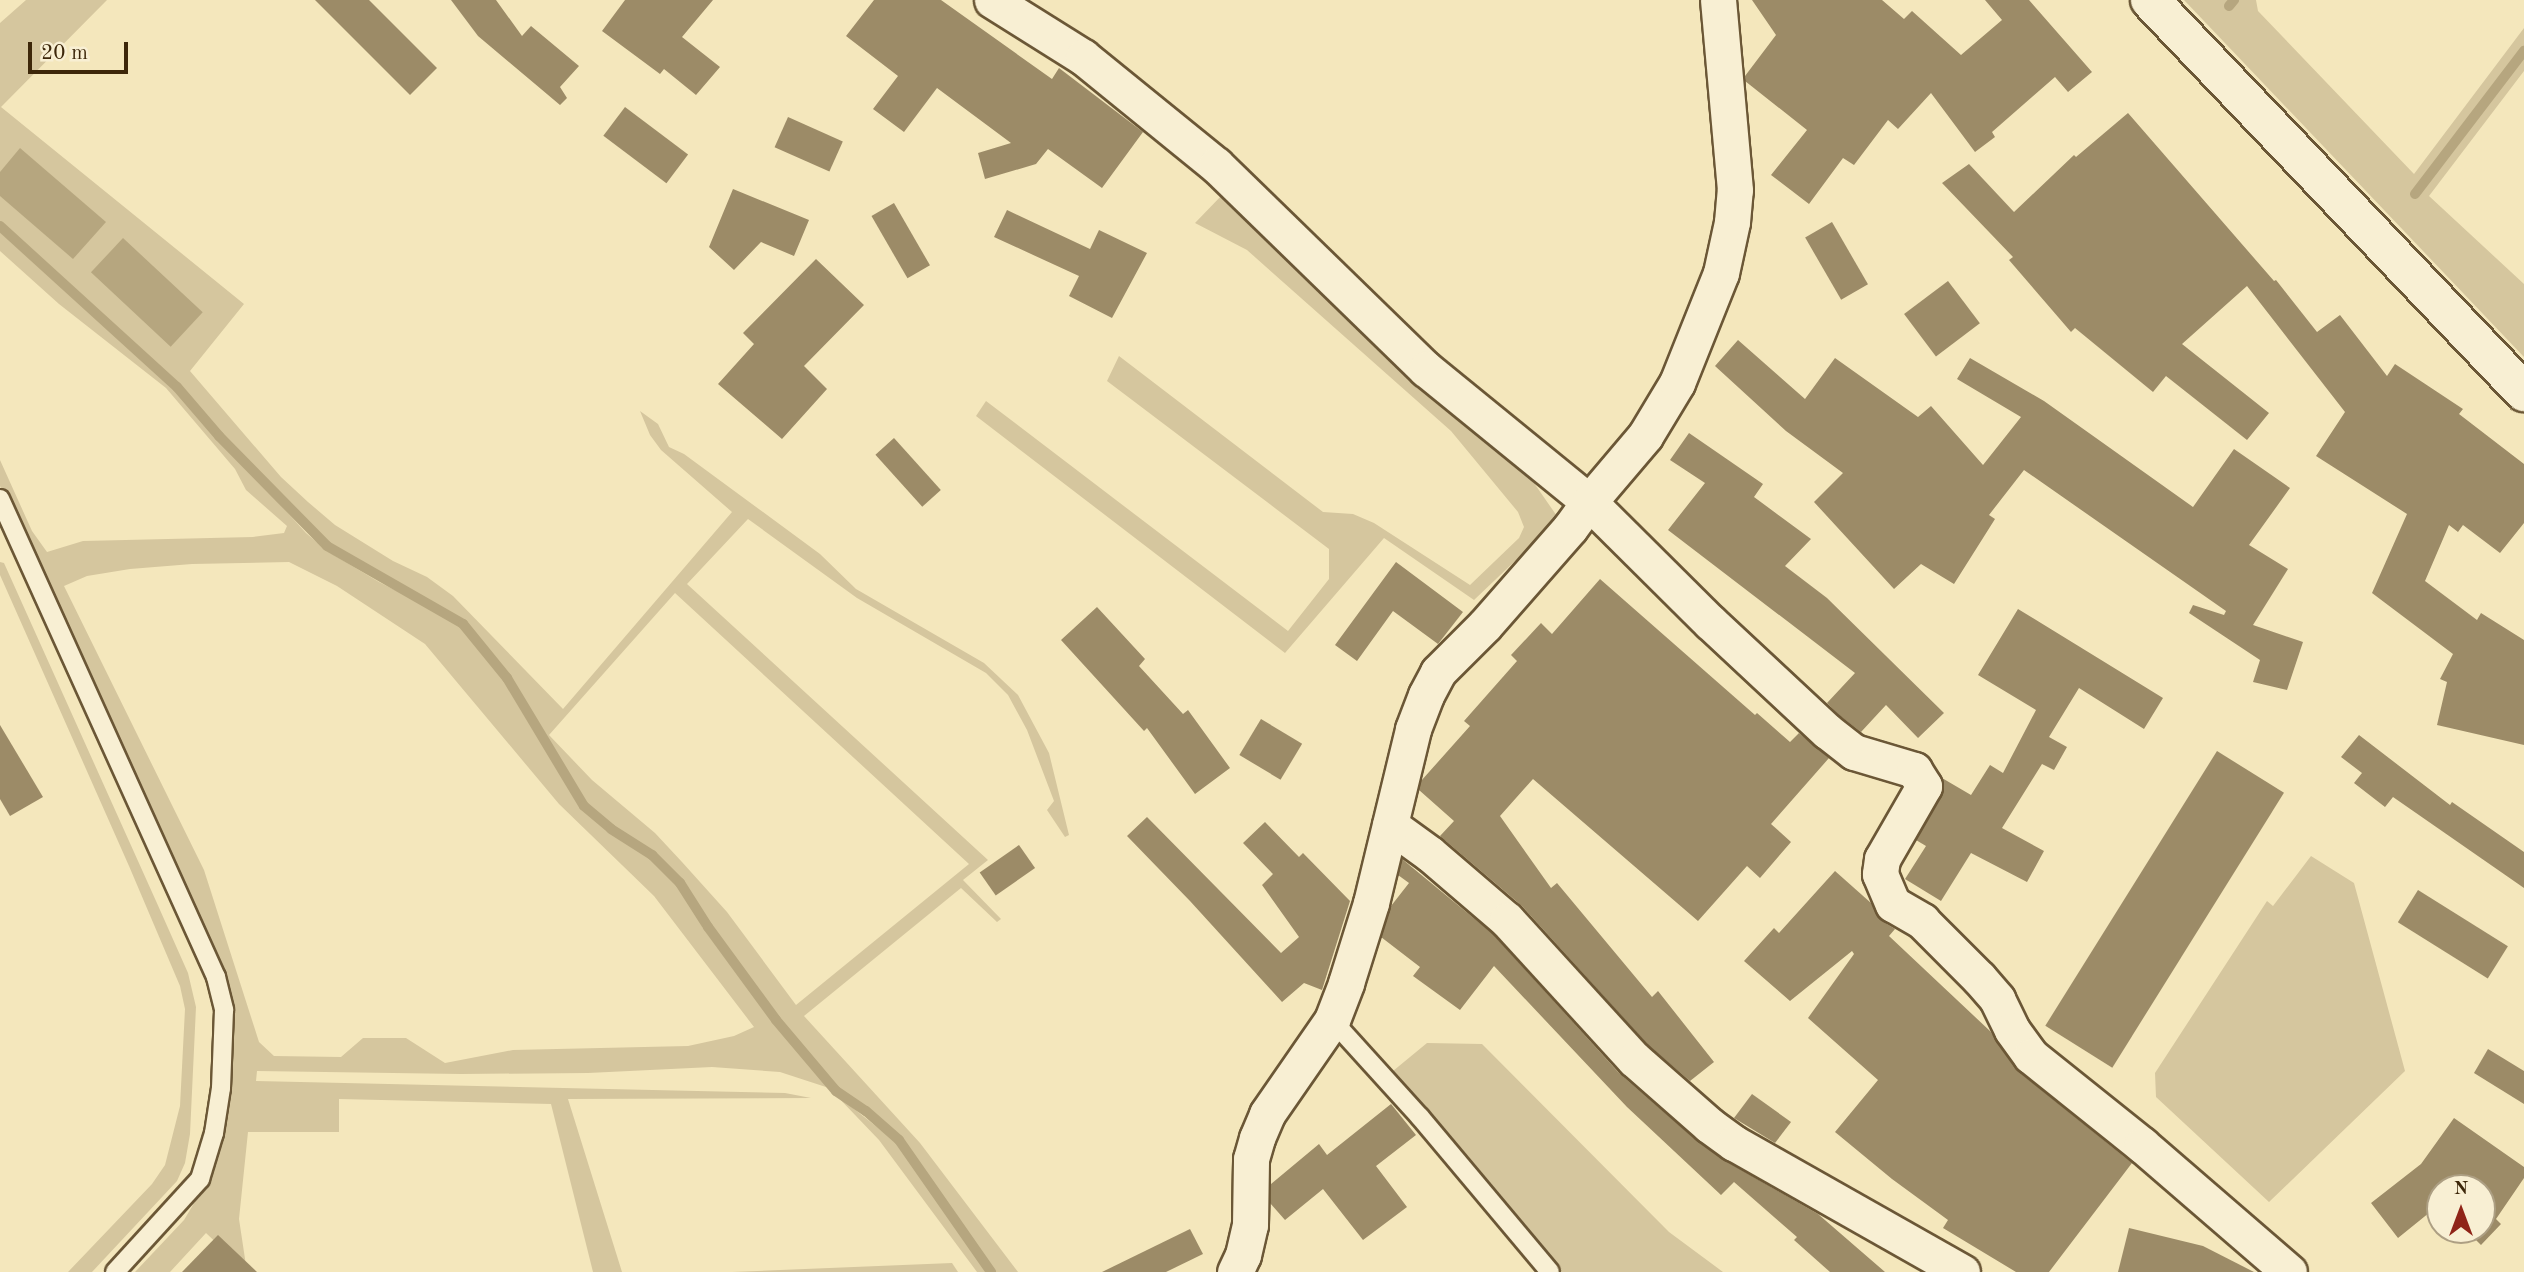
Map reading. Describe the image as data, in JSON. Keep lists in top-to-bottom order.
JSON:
{
  "scale_bar": "20 m",
  "north": "top"
}
